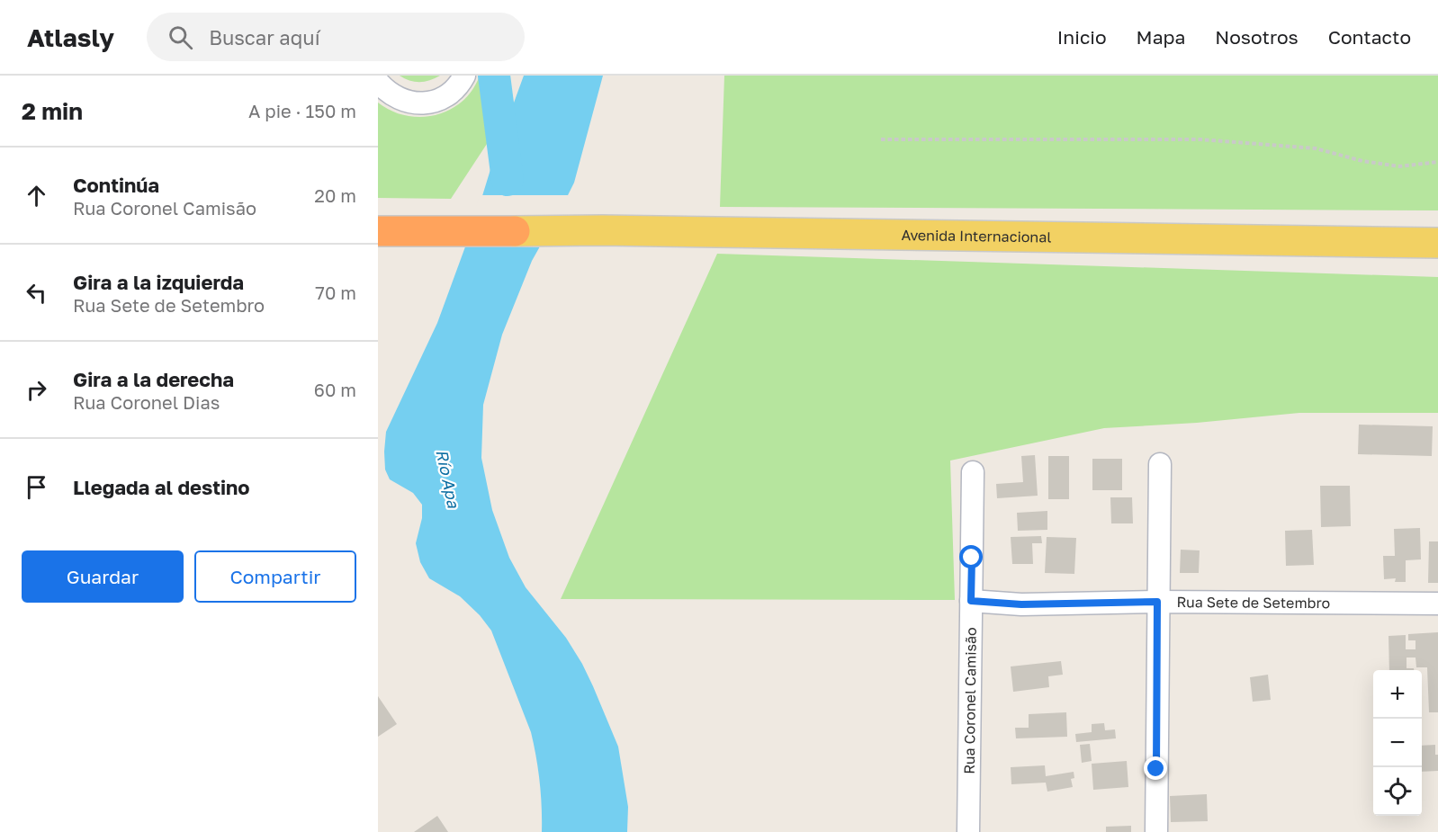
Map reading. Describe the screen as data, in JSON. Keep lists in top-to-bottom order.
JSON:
{
  "streets": {
    "main road": ["Avenida Internacional"],
    "street": ["Rua Sete de Setembro", "Rua Coronel Camisão"]
  },
  "crossings": [
    ["Rua Sete de Setembro", "Rua Coronel Camisão"]
  ],
  "water": ["Río Apa"],
  "page": {
    "header": "Atlasly",
    "search": "Buscar aquí",
    "nav": [
      "Inicio",
      "Mapa",
      "Nosotros",
      "Contacto"
    ],
    "heading": ["2 min", "A pie · 150 m"],
    "list": [
      ["Continúa", "Rua Coronel Camisão", "20 m"],
      ["Gira a la izquierda", "Rua Sete de Setembro", "70 m"],
      ["Gira a la derecha", "Rua Coronel Dias", "60 m"],
      "Llegada al destino"
    ],
    "buttons": ["Guardar", "Compartir"],
    "map_buttons": ["+", "−"]
  }
}
